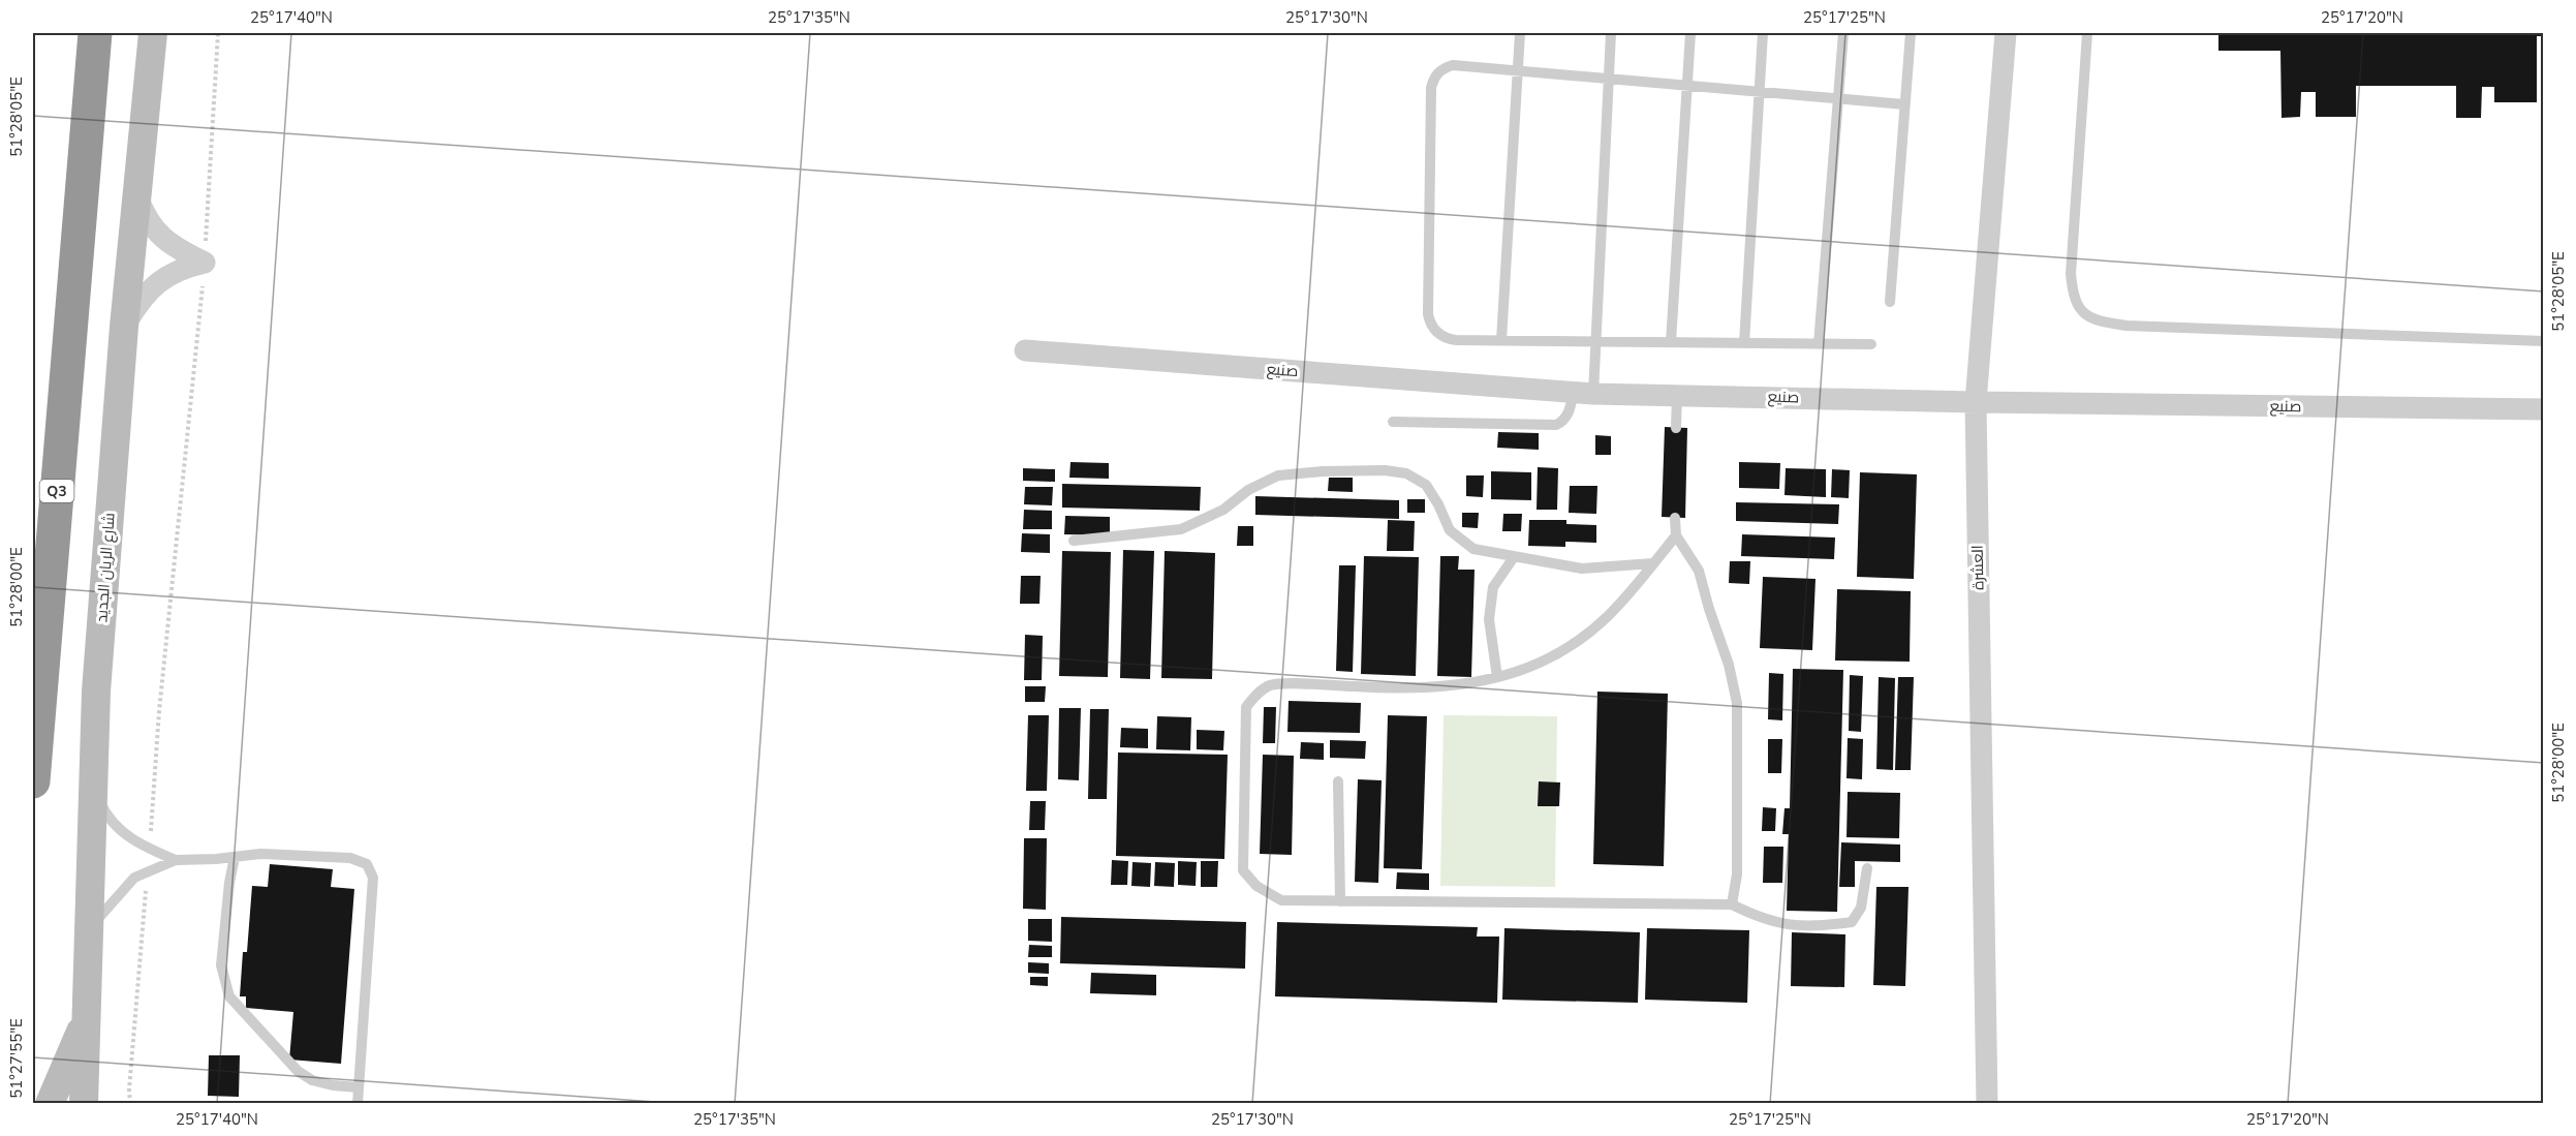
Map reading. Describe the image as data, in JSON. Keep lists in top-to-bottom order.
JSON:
{
  "streets": {
    "highway": ["Q3"],
    "street": ["صنيع", "شارع الريان الجديد", "العشرة"]
  },
  "crossings": [
    ["صنيع", "العشرة"]
  ],
  "coordinates": [
    "25°17'40\"N",
    "25°17'35\"N",
    "25°17'30\"N",
    "25°17'25\"N",
    "25°17'20\"N",
    "51°28'05\"E",
    "51°28'00\"E",
    "51°27'55\"E"
  ]
}
